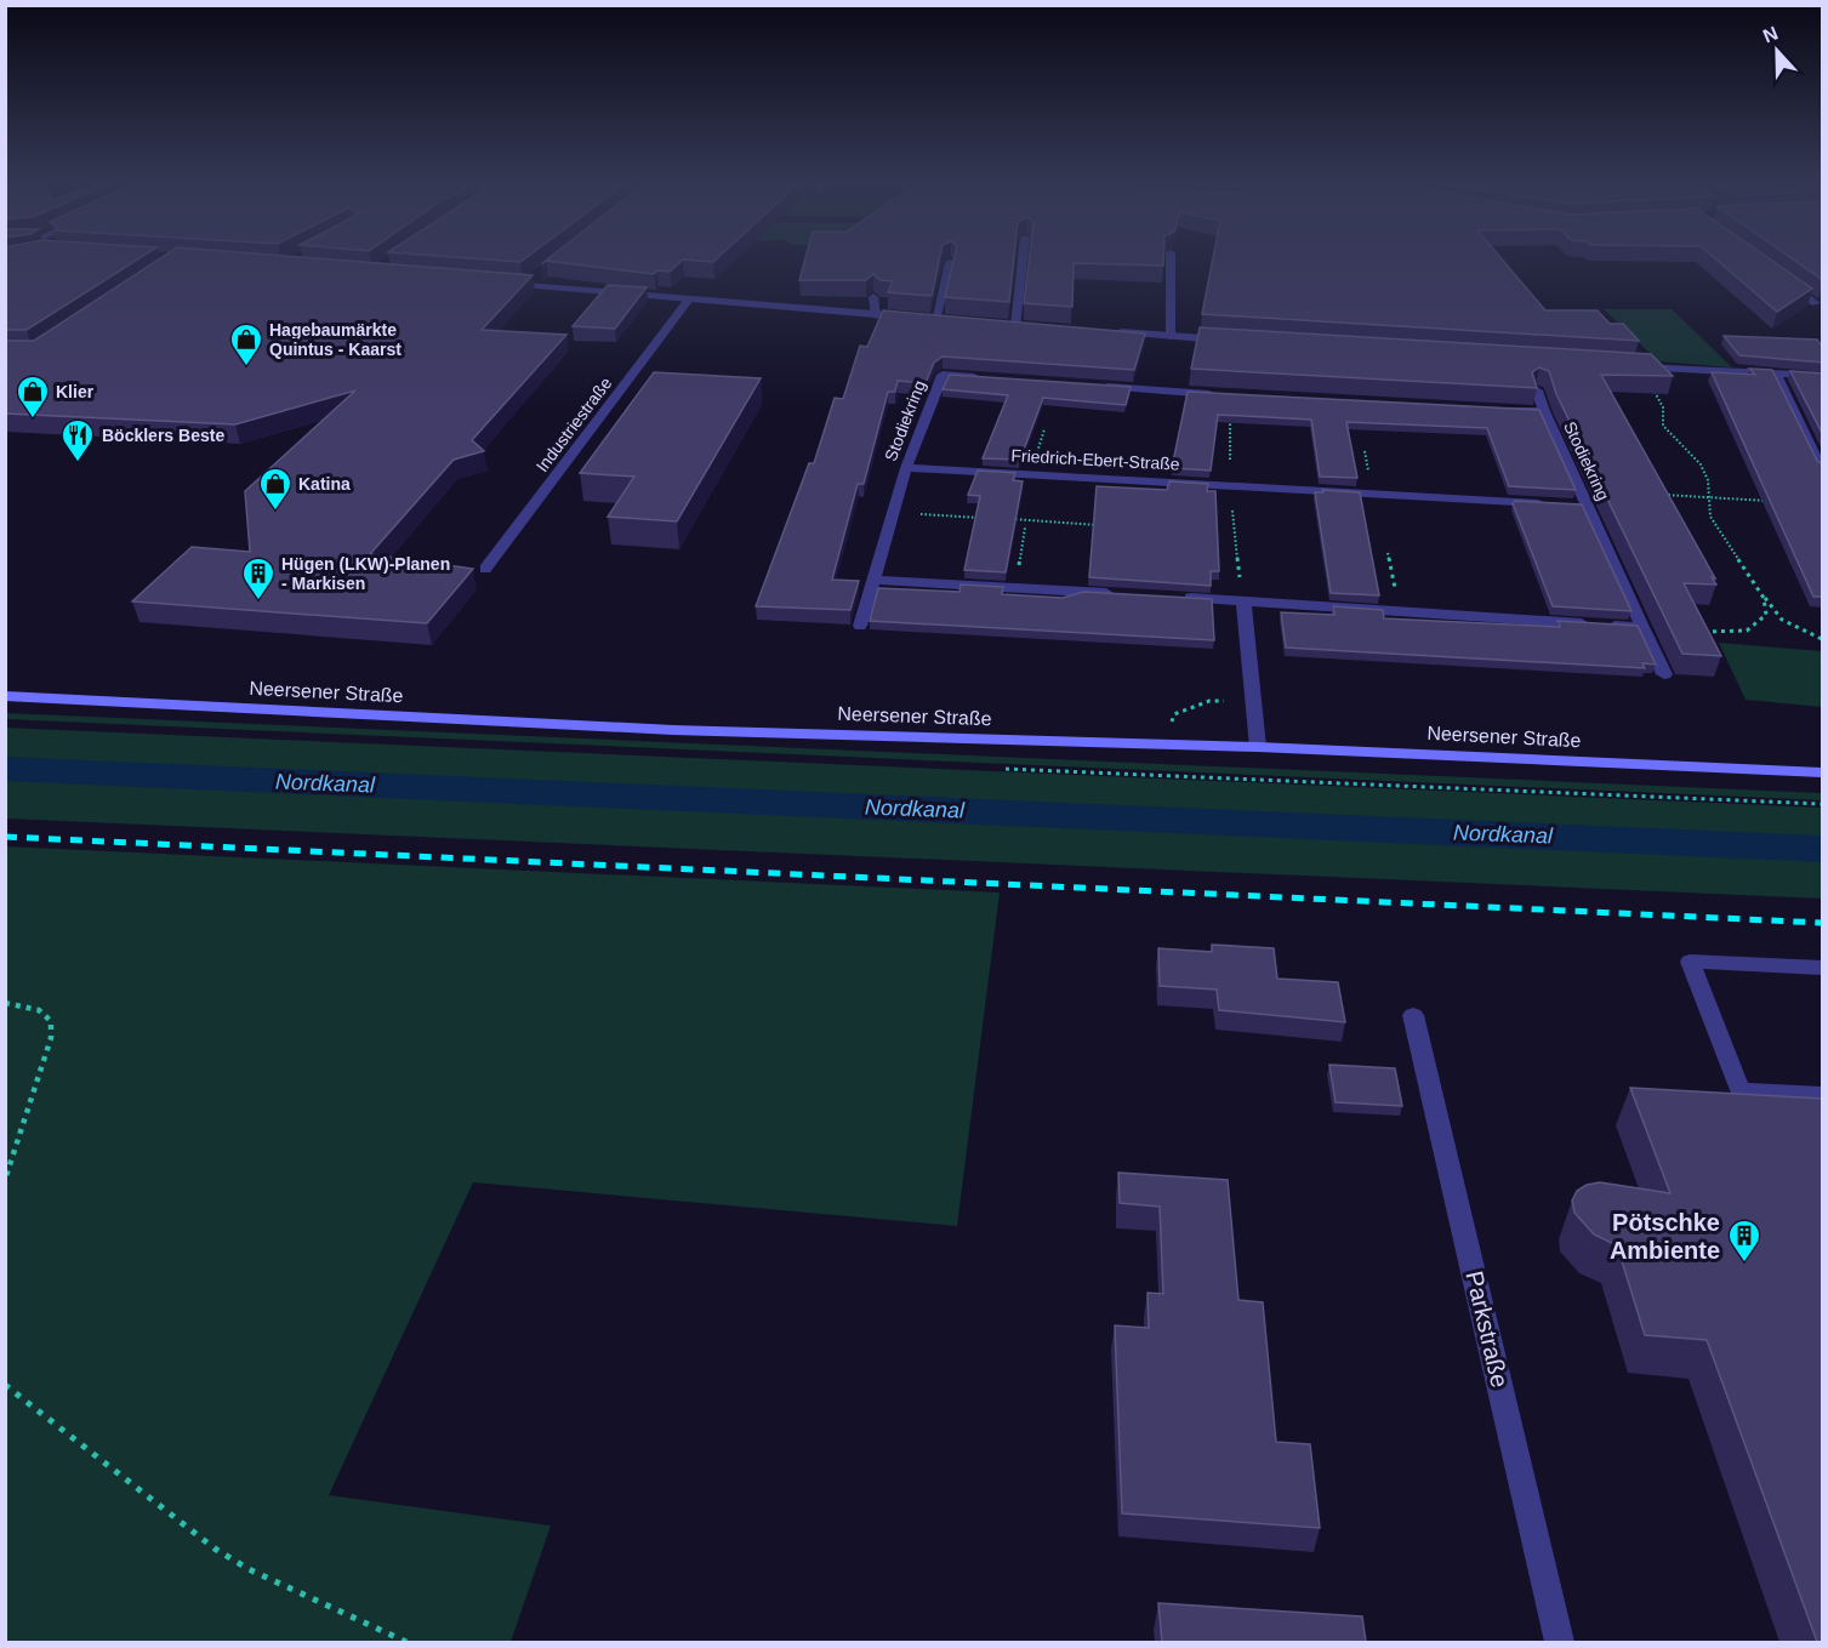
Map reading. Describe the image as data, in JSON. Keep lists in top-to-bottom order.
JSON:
{
  "streets": {
    "main road": ["Neersener Straße"],
    "street": [
      "Stodiekring",
      "Industriestraße",
      "Friedrich-Ebert-Straße",
      "Parkstraße"
    ]
  },
  "crossings": [
    ["Stodiekring", "Friedrich-Ebert-Straße"]
  ],
  "water": ["Nordkanal"],
  "places": {
    "shop": ["Hagebaumärkte Quintus - Kaarst", "Klier", "Katina"],
    "restaurant": ["Böcklers Beste"],
    "building": ["Hügen (LKW)-Planen - Markisen", "Pötschke Ambiente"]
  },
  "north": "top"
}
